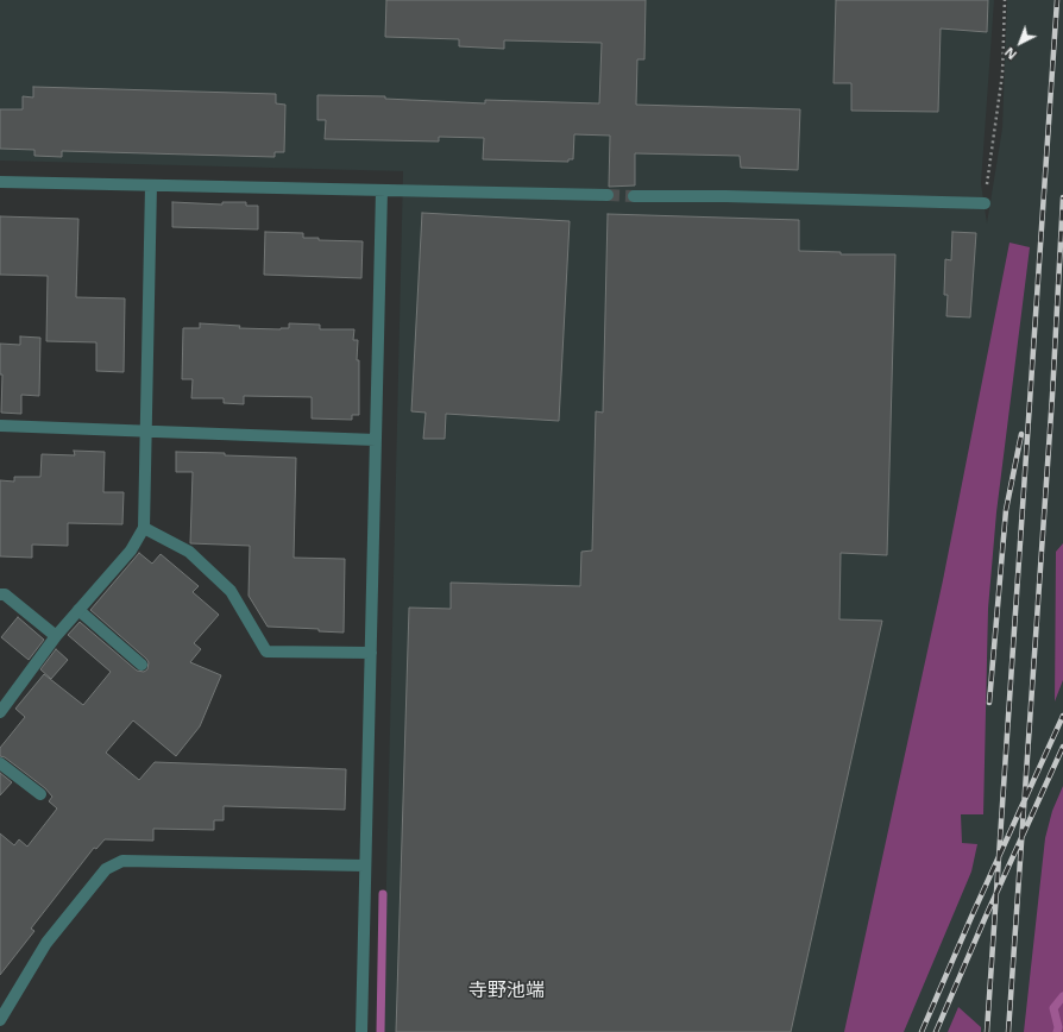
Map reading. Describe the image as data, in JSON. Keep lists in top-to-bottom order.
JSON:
{
  "districts": ["寺野池端"],
  "north": "bottom left"
}
